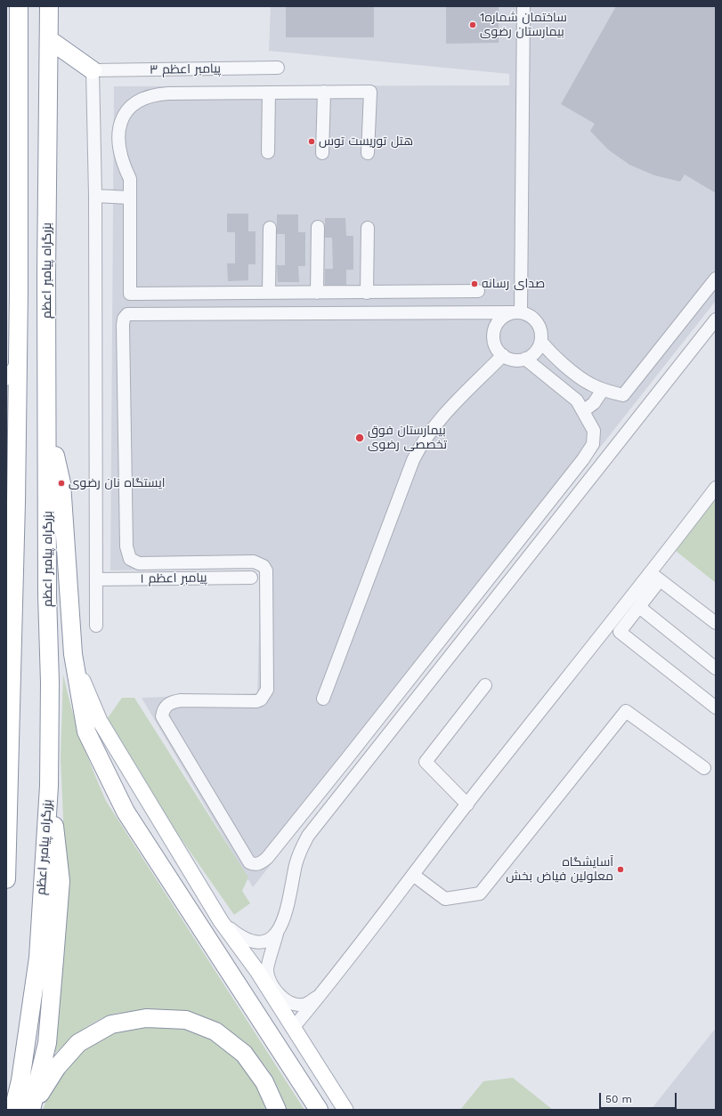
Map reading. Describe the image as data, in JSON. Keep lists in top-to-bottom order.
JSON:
{
  "streets": {
    "highway": ["بزرگراه پیامبر اعظم"],
    "street": ["پیامبر اعظم ۳", "پیامبر اعظم ۱"]
  },
  "places": [
    "ساختمان شماره1 بیمارستان رضوی",
    "هتل توریست توس",
    "صدای رسانه",
    "بیمارستان فوق تخصصی رضوی",
    "ایستگاه نان رضوی",
    "آسایشگاه معلولین فیاض بخش"
  ],
  "scale_bar": "50 m"
}
